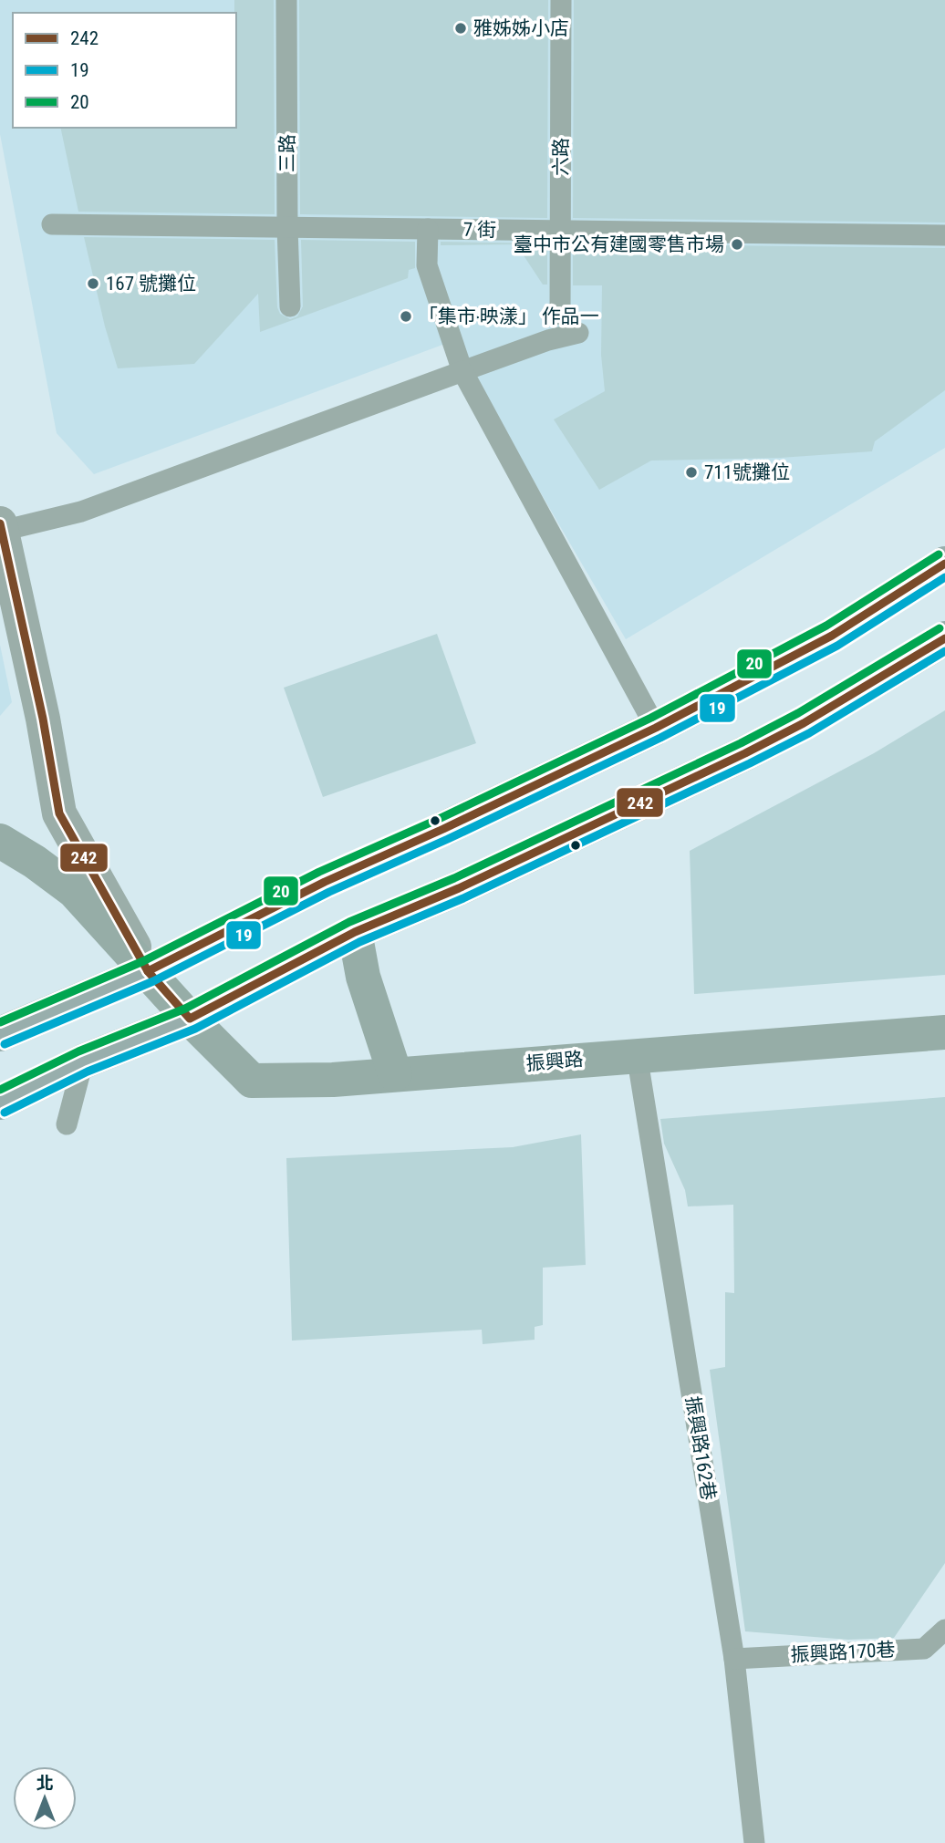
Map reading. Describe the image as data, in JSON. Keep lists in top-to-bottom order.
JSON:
{
  "streets": {
    "main road": ["振興路"],
    "lane": [
      "三路",
      "六路",
      "7 街",
      "振興路162巷",
      "振興路170巷"
    ]
  },
  "crossings": [
    ["三路", "7 街"],
    ["六路", "7 街"],
    ["振興路", "振興路162巷"],
    ["振興路162巷", "振興路170巷"]
  ],
  "places": [
    "雅姊姊小店",
    "臺中市公有建國零售市場",
    "167 號攤位",
    "「集市‧映漾」 作品一",
    "711號攤位"
  ],
  "lines": ["transit line 242", "transit line 20", "transit line 19"],
  "legend": ["242", "19", "20"],
  "north": "top"
}
